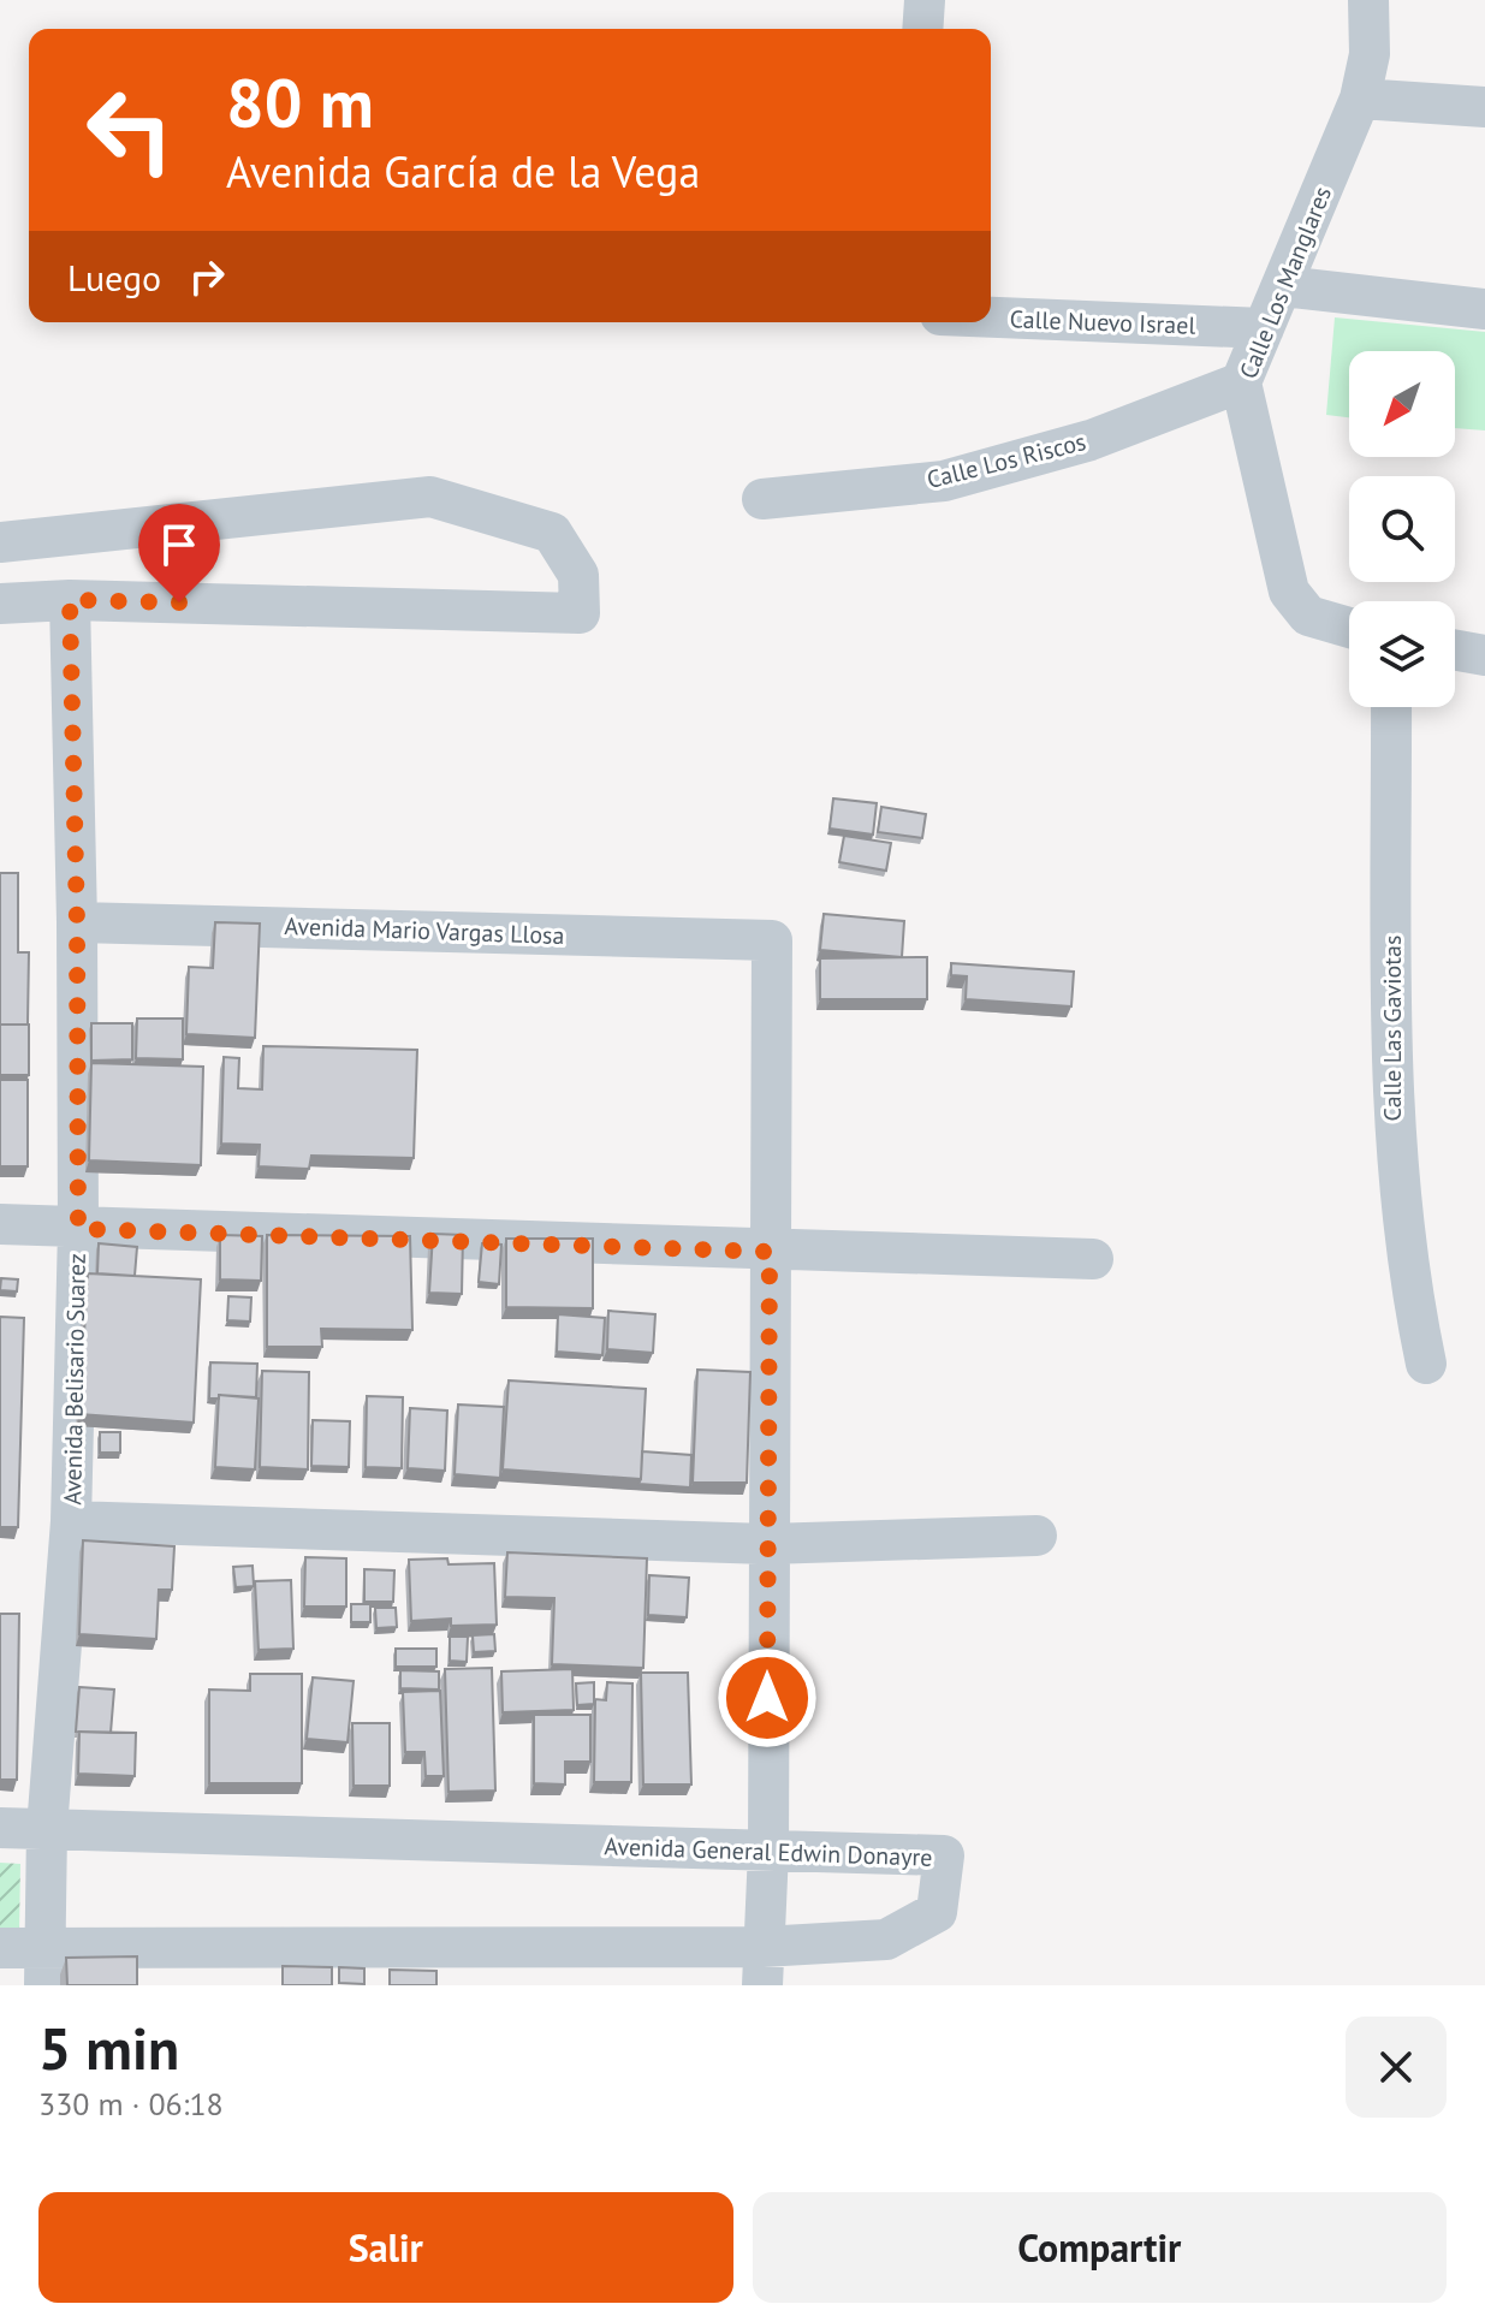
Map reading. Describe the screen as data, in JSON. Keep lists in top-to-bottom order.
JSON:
{
  "streets": {
    "street": [
      "Calle Los Manglares",
      "Calle Nuevo Israel",
      "Calle Los Riscos",
      "Avenida Mario Vargas Llosa",
      "Calle Las Gaviotas",
      "Avenida Belisario Suarez",
      "Avenida General Edwin Donayre"
    ]
  },
  "crossings": [
    ["Calle Los Manglares", "Calle Nuevo Israel"],
    ["Calle Los Manglares", "Calle Los Riscos"],
    ["Avenida Mario Vargas Llosa", "Avenida Belisario Suarez"],
    ["Avenida Belisario Suarez", "Avenida General Edwin Donayre"]
  ],
  "north": "bottom left",
  "page": {
    "turn": ["80 m", "Avenida García de la Vega"],
    "then": "Luego",
    "heading": ["5 min", "330 m · 06:18"],
    "buttons": ["Salir", "Compartir"]
  }
}
